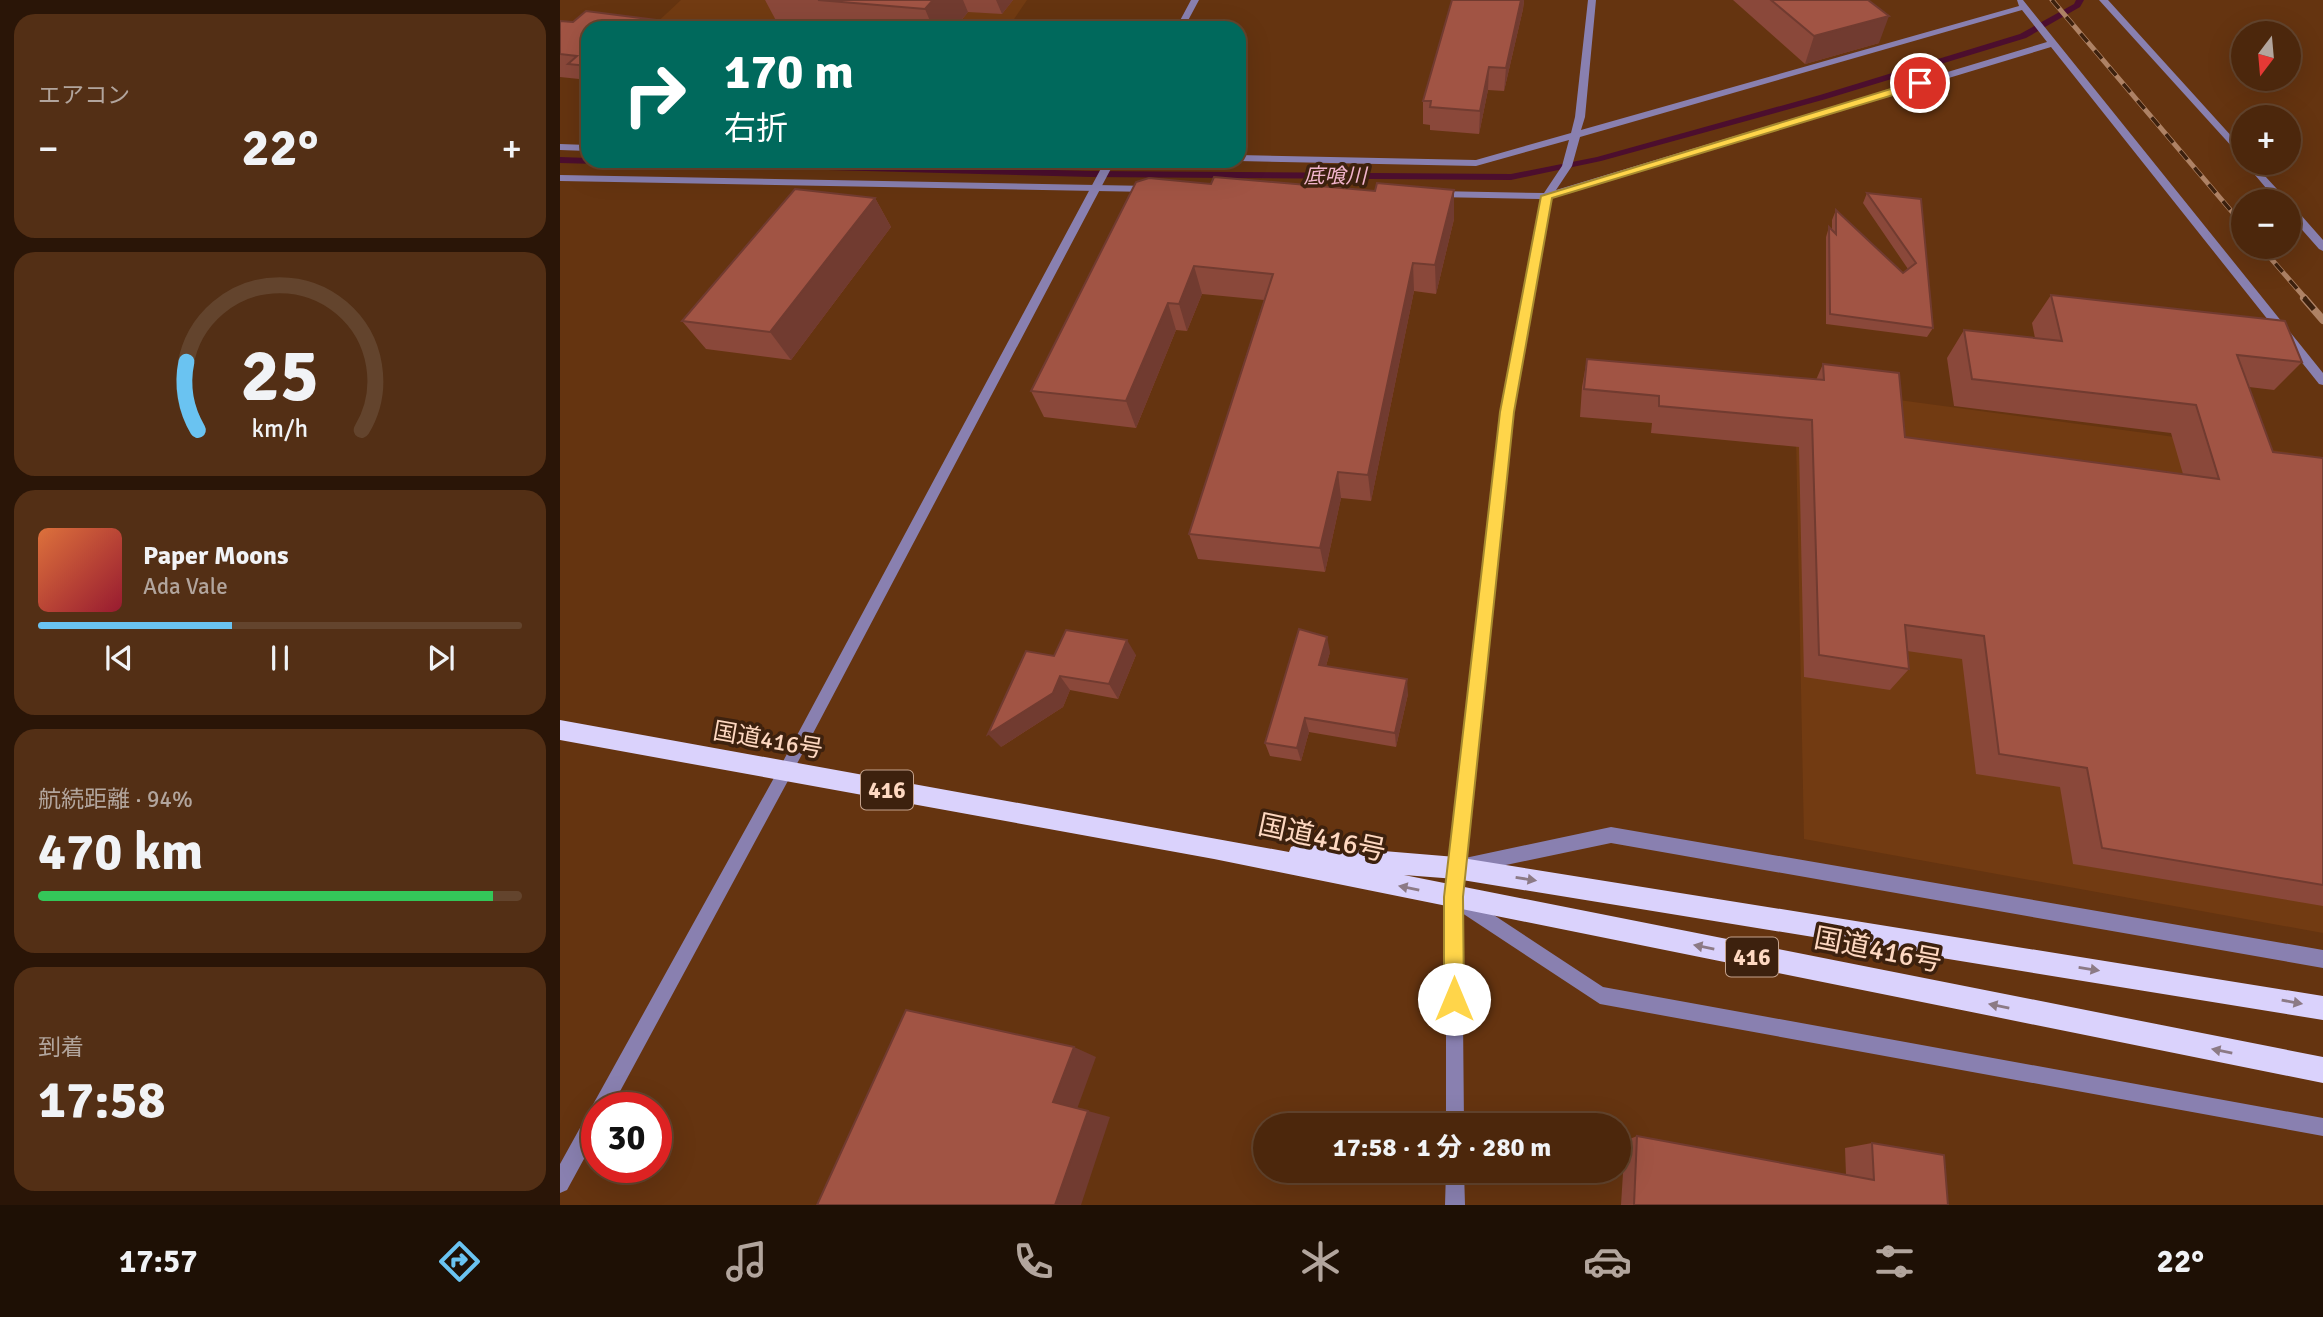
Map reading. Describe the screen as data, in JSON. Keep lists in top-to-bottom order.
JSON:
{
  "streets": {
    "highway": ["国道416号", "416"]
  },
  "water": ["底喰川"],
  "north": "bottom",
  "page": {
    "tile": [
      "エアコン",
      ["航続距離 · 94%", "470 km"],
      ["到着", "17:58"]
    ],
    "map_buttons": ["+", "−"],
    "turn": ["170 m", "右折"],
    "heat": ["−", "22°", "+"],
    "song": ["Paper Moons", "Ada Vale"],
    "limit": "30",
    "trip": "17:58 · 1 分 · 280 m",
    "tabs": ["17:57", "22°"],
    "gauge": ["25", "km/h"]
  }
}
